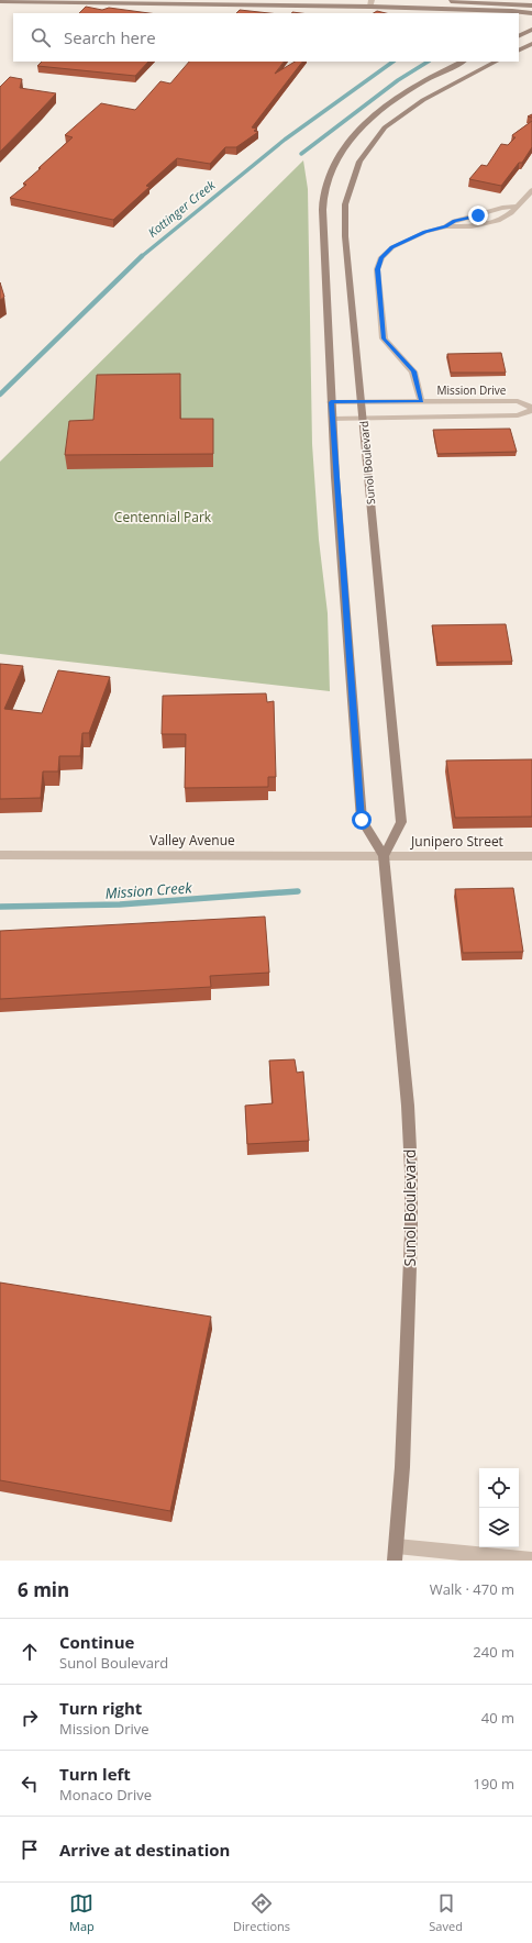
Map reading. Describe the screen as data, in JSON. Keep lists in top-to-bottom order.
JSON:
{
  "streets": {
    "main road": ["Sunol Boulevard"],
    "street": ["Mission Drive", "Valley Avenue", "Junipero Street"]
  },
  "crossings": [
    ["Mission Drive", "Sunol Boulevard"],
    ["Sunol Boulevard", "Valley Avenue"],
    ["Sunol Boulevard", "Junipero Street"],
    ["Valley Avenue", "Junipero Street"]
  ],
  "water": ["Kottinger Creek", "Mission Creek"],
  "parks": ["Centennial Park"],
  "page": {
    "search": "Search here",
    "heading": ["6 min", "Walk · 470 m"],
    "list": [
      ["Continue", "Sunol Boulevard", "240 m"],
      ["Turn right", "Mission Drive", "40 m"],
      ["Turn left", "Monaco Drive", "190 m"],
      "Arrive at destination"
    ],
    "nav": ["Map", "Directions", "Saved"]
  }
}
